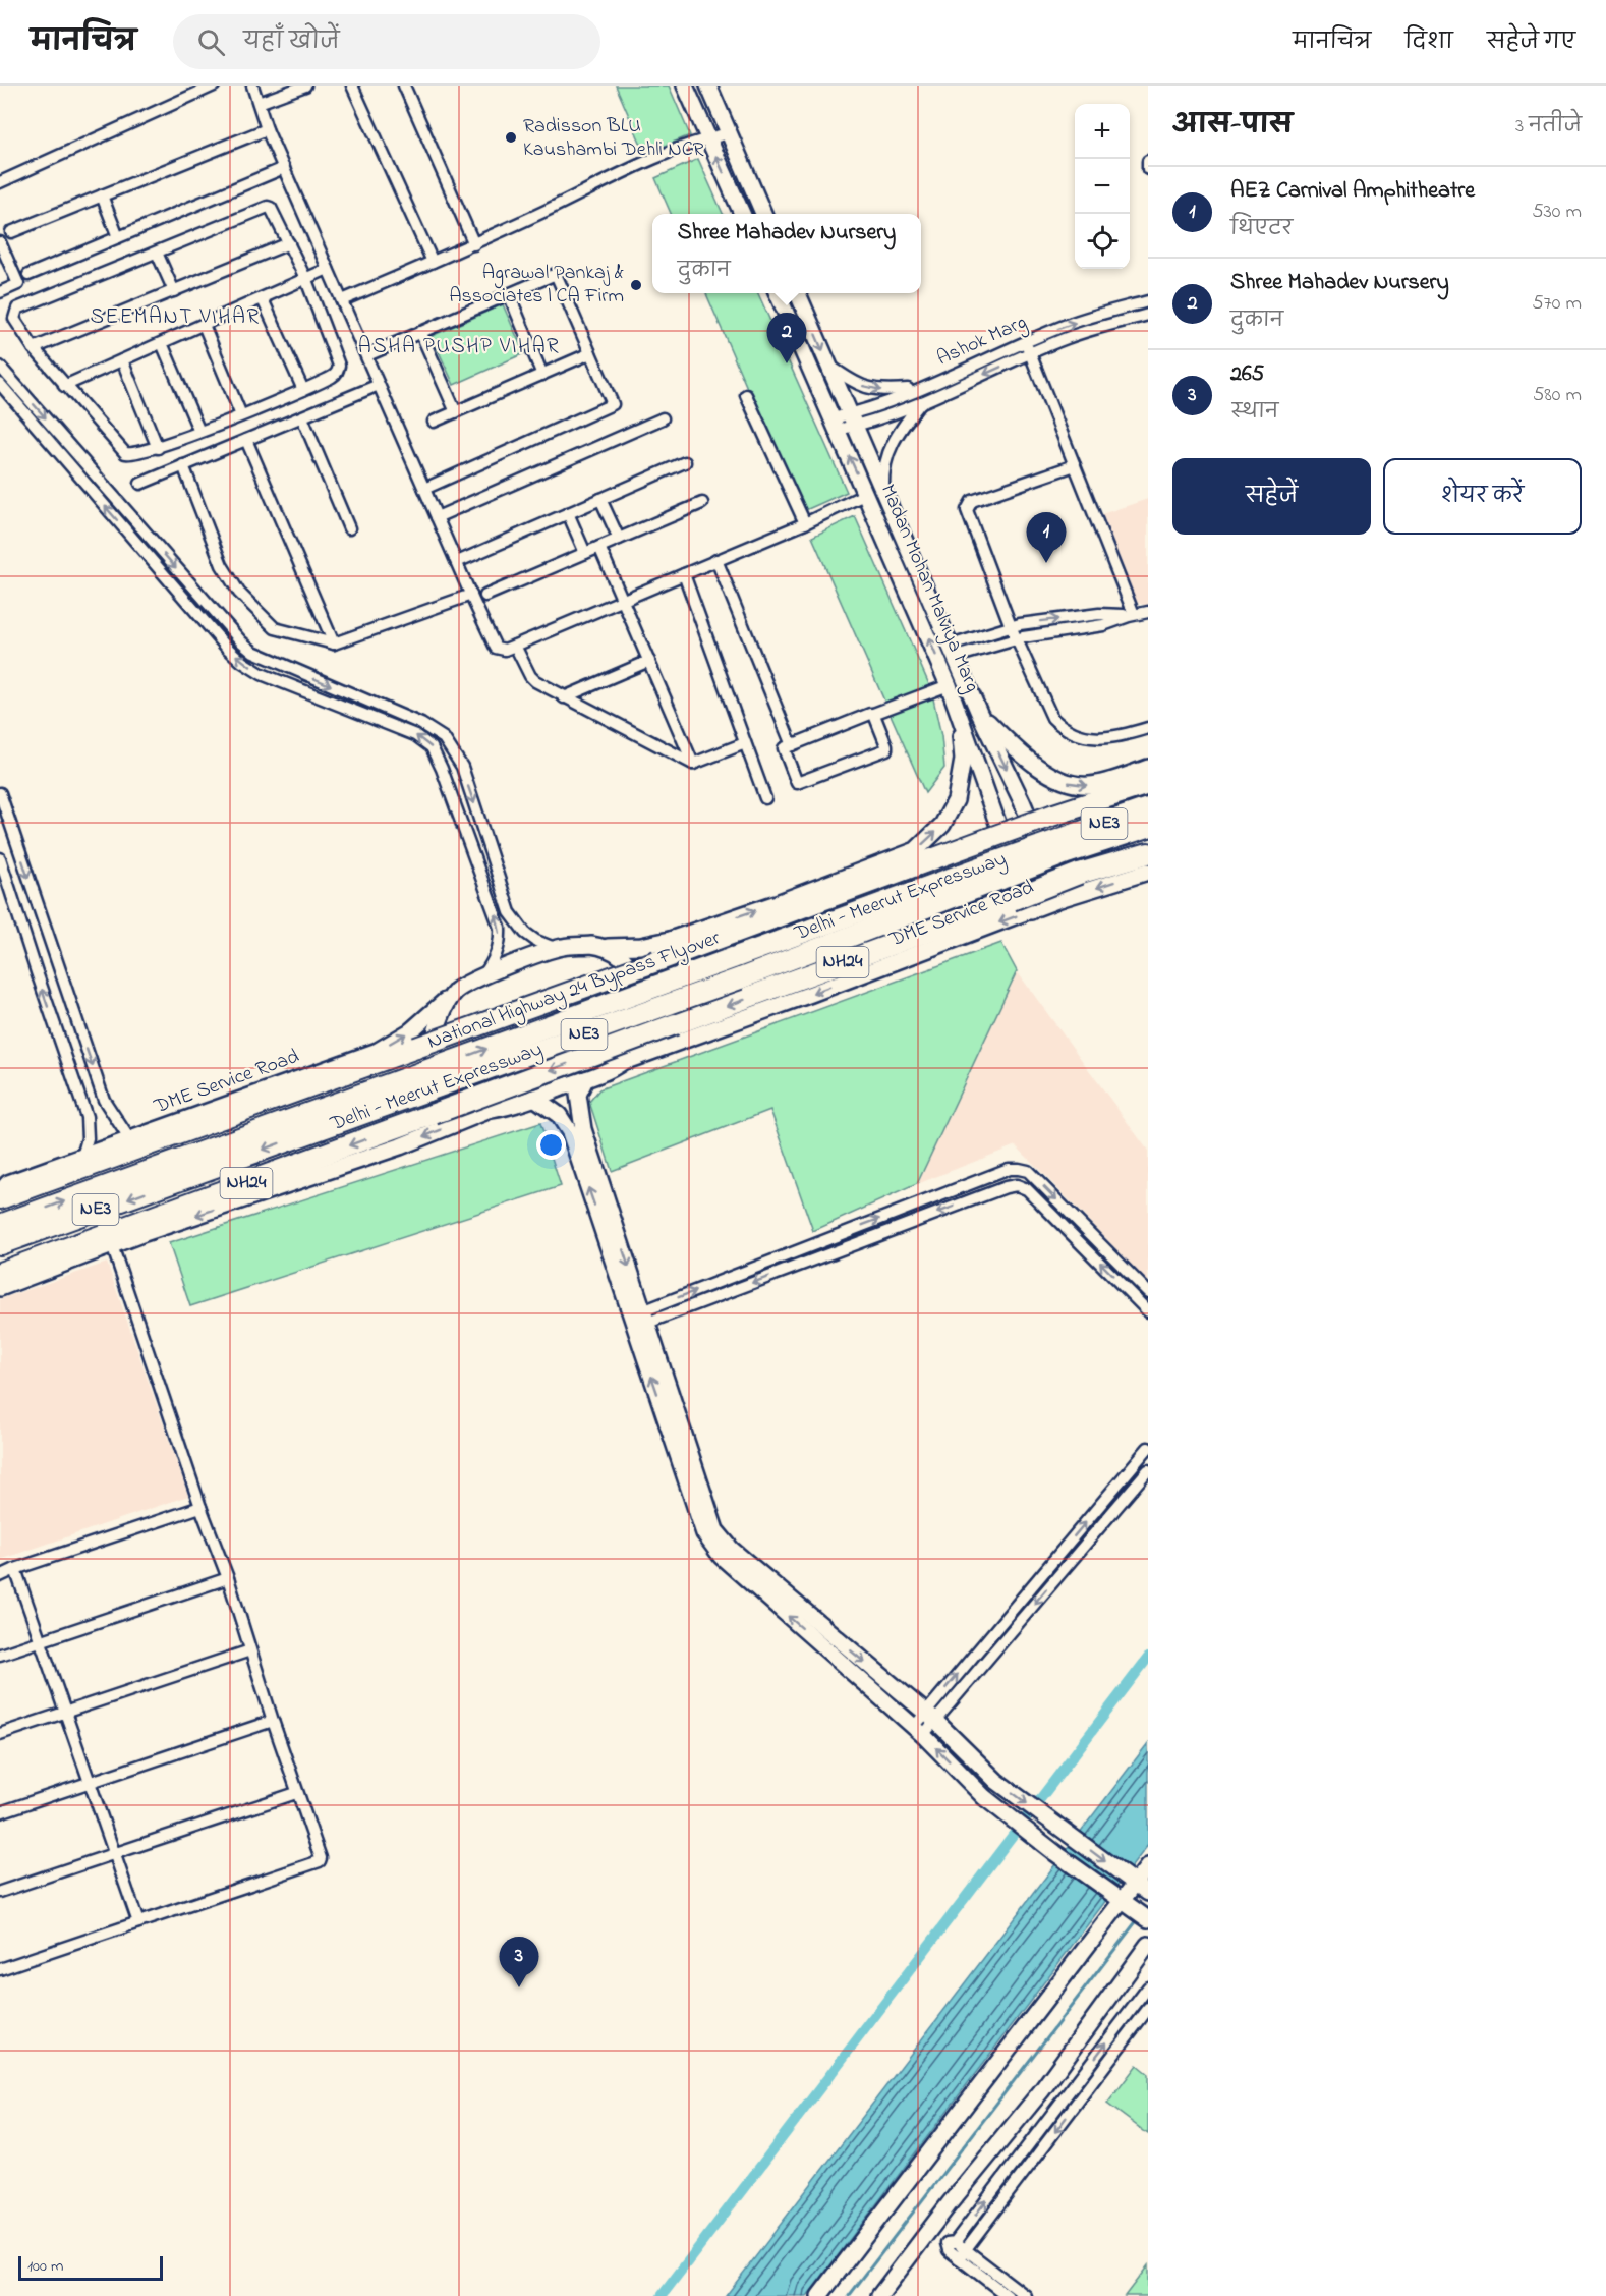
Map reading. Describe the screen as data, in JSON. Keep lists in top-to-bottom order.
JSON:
{
  "streets": {
    "highway": [
      "NE3",
      "Delhi - Meerut Expressway",
      "NH24",
      "National Highway 24 Bypass Flyover"
    ],
    "main road": ["Madan Mohan Malviya Marg", "DME Service Road"],
    "street": ["Ashok Marg"]
  },
  "crossings": [
    ["Ashok Marg", "Madan Mohan Malviya Marg"],
    ["Madan Mohan Malviya Marg", "DME Service Road"],
    ["DME Service Road", "National Highway 24 Bypass Flyover"]
  ],
  "districts": ["SEEMANT VIHAR", "ASHA PUSHP VIHAR"],
  "places": ["Radisson BLU Kaushambi Dehli NCR", "Agrawal Pankaj & Associates | CA Firm"],
  "scale_bar": "100 m",
  "page": {
    "header": "मानचित्र",
    "search": "यहाँ खोजें",
    "nav": ["मानचित्र", "दिशा", "सहेजे गए"],
    "heading": ["आस-पास", "3 नतीजे"],
    "map_buttons": ["+", "−"],
    "list": [
      {
        "mark": "1",
        "name": "AEZ Carnival Amphitheatre",
        "note": "थिएटर",
        "value": "530 m"
      },
      {
        "mark": "2",
        "name": "Shree Mahadev Nursery",
        "note": "दुकान",
        "value": "570 m"
      },
      {
        "mark": "3",
        "name": "265",
        "note": "स्थान",
        "value": "580 m"
      }
    ],
    "popup": ["Shree Mahadev Nursery", "दुकान"],
    "pins": ["2", "1", "3"],
    "buttons": ["सहेजें", "शेयर करें"],
    "scale": "100 m"
  }
}
